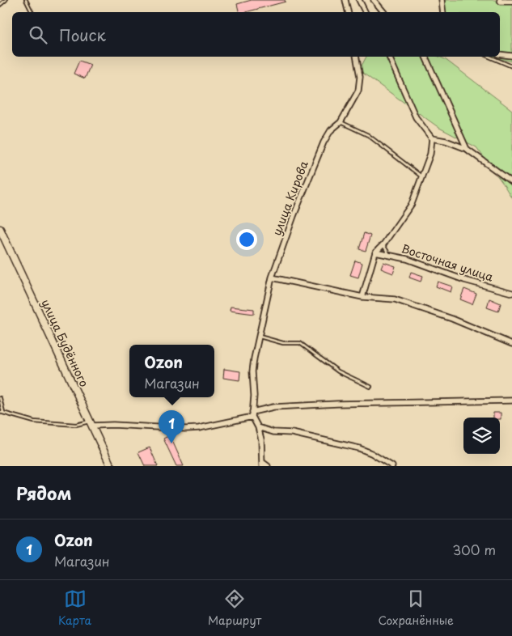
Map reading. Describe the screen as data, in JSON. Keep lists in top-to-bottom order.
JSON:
{
  "streets": {
    "main road": ["улица Будённого"],
    "street": ["улица Кирова", "Восточная улица"]
  },
  "page": {
    "search": "Поиск",
    "popup": ["Ozon", "Магазин"],
    "pins": "1",
    "heading": "Рядом",
    "list": [
      {
        "mark": "1",
        "name": "Ozon",
        "note": "Магазин",
        "value": "300 m"
      }
    ],
    "nav": ["Карта", "Маршрут", "Сохранённые"]
  }
}
